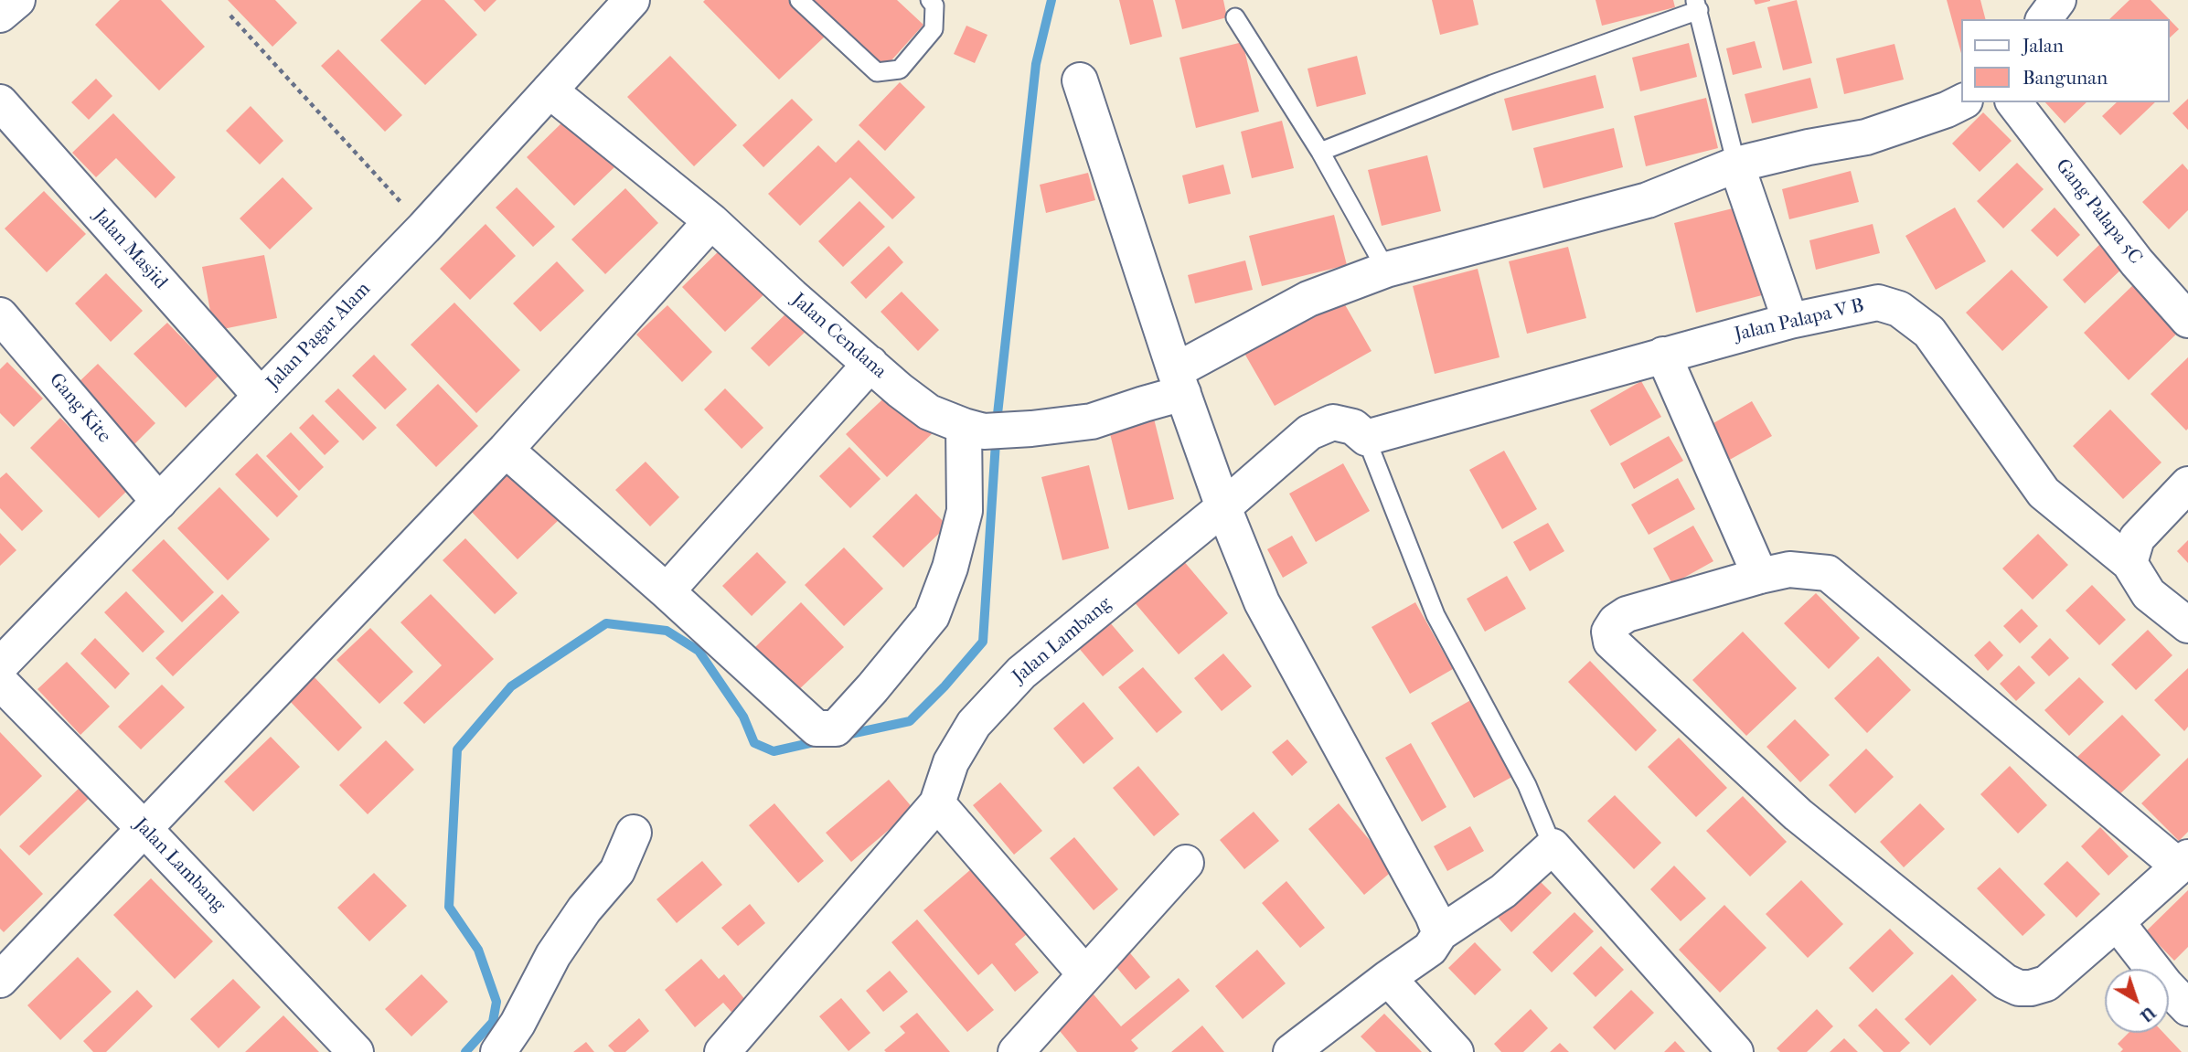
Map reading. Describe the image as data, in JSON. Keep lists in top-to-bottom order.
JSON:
{
  "streets": {
    "street": [
      "Gang Palapa 5C",
      "Jalan Masjid",
      "Jalan Palapa V B",
      "Jalan Pagar Alam",
      "Jalan Cendana",
      "Gang Kite",
      "Jalan Lambang"
    ]
  },
  "crossings": [
    ["Jalan Masjid", "Jalan Pagar Alam"],
    ["Jalan Palapa V B", "Jalan Lambang"],
    ["Jalan Pagar Alam", "Jalan Cendana"],
    ["Jalan Pagar Alam", "Gang Kite"]
  ],
  "legend": ["Jalan", "Bangunan"],
  "north": "bottom right"
}
